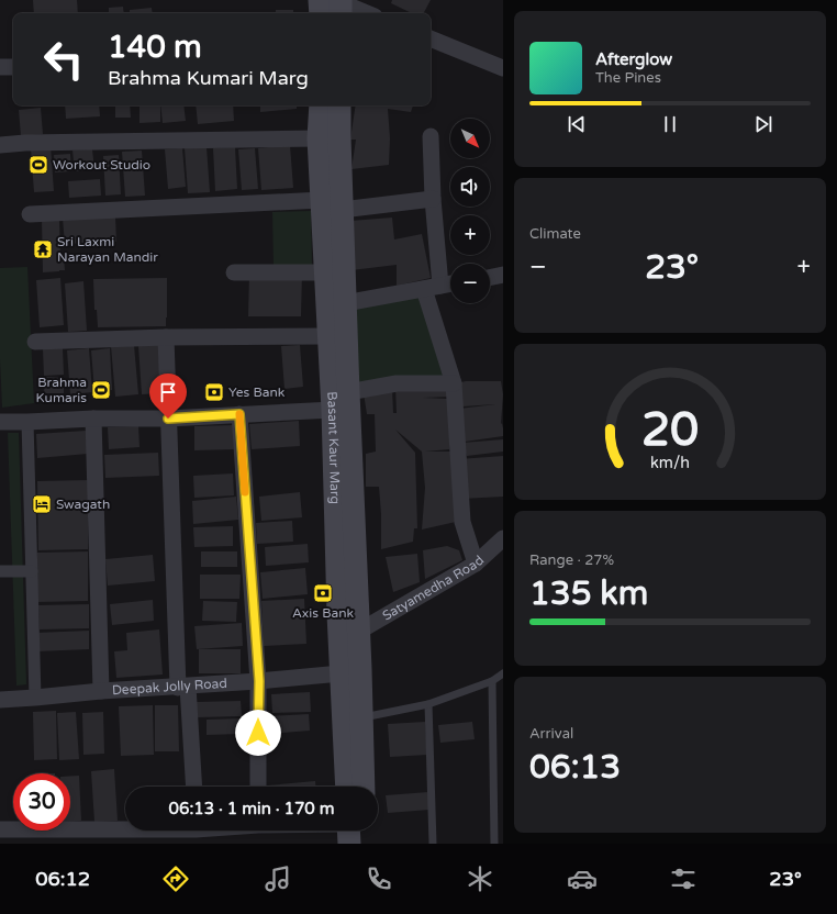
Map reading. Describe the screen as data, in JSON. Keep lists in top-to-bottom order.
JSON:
{
  "streets": {
    "main road": ["Basant Kaur Marg"],
    "street": ["Satyamedha Road", "Deepak Jolly Road"]
  },
  "crossings": [
    ["Basant Kaur Marg", "Satyamedha Road"],
    ["Basant Kaur Marg", "Deepak Jolly Road"]
  ],
  "places": {
    "sports": ["Workout Studio", "Brahma Kumaris"],
    "temple": ["Sri Laxmi Narayan Mandir"],
    "bank": ["Yes Bank", "Axis Bank"],
    "hotel": ["Swagath"]
  },
  "north": "bottom right",
  "page": {
    "turn": ["140 m", "Brahma Kumari Marg"],
    "song": ["Afterglow", "The Pines"],
    "map_buttons": ["+", "−"],
    "tile": [
      "Climate",
      ["Range · 27%", "135 km"],
      ["Arrival", "06:13"]
    ],
    "heat": ["−", "23°", "+"],
    "limit": "30",
    "trip": "06:13 · 1 min · 170 m",
    "tabs": ["06:12", "23°"],
    "gauge": ["20", "km/h"]
  }
}
